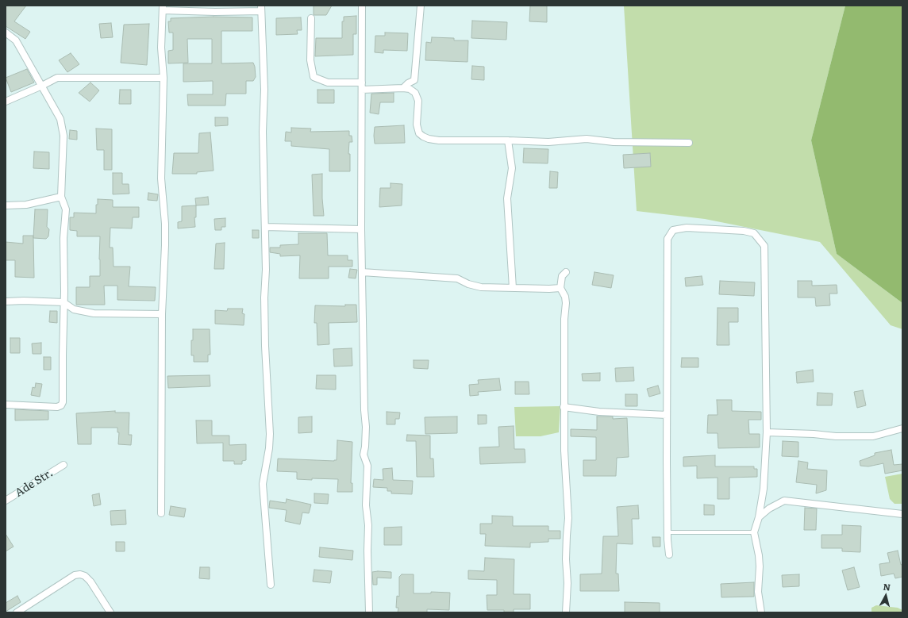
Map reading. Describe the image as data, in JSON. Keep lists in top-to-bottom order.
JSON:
{
  "streets": {
    "street": ["Ade Str."]
  },
  "north": "top"
}
